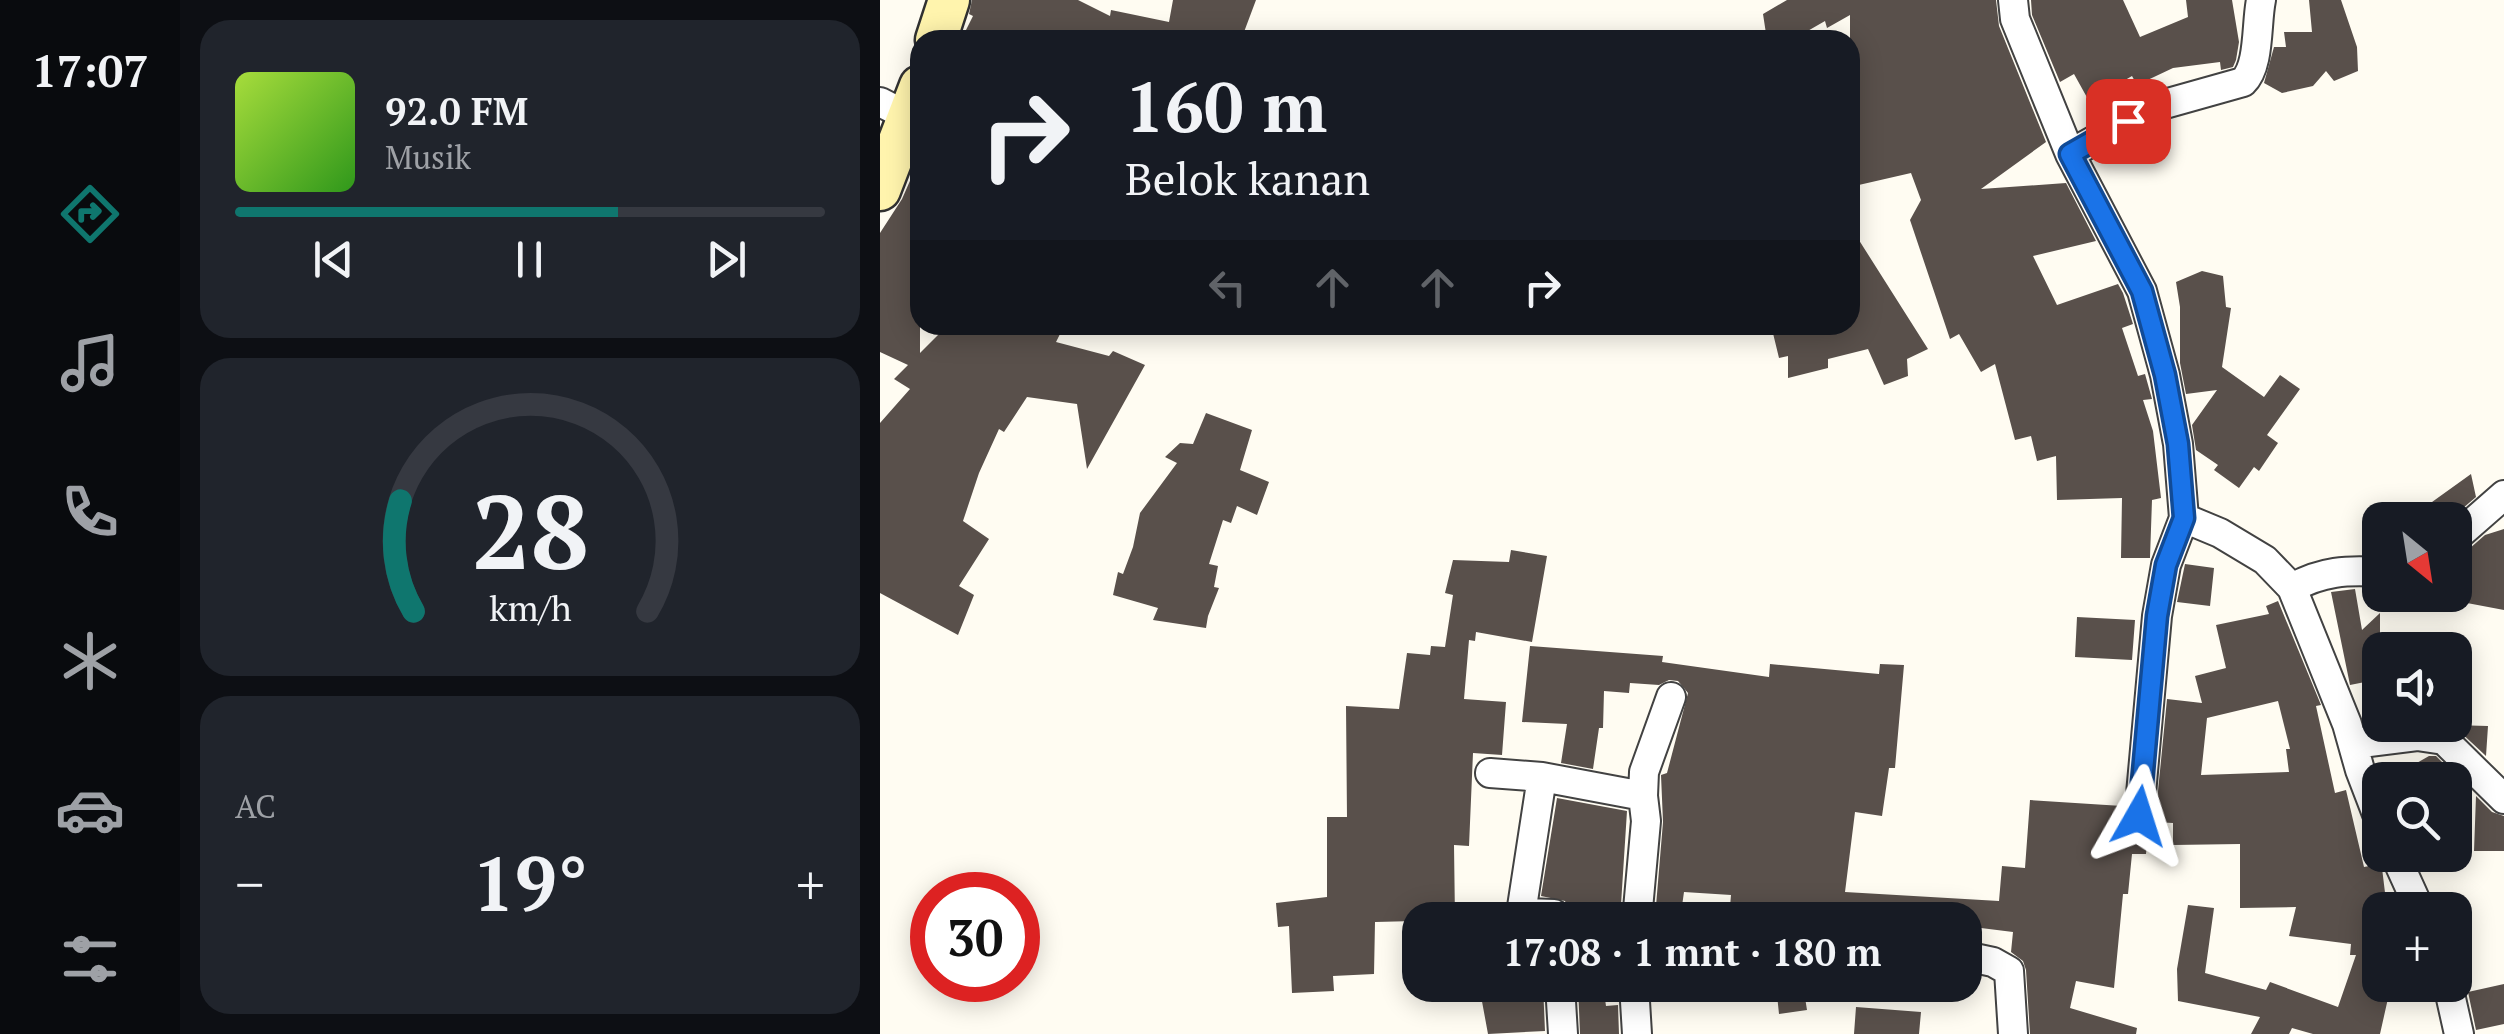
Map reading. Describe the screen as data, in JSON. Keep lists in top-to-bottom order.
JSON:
{
  "north": "bottom right",
  "page": {
    "tabs": "17:07",
    "turn": ["160 m", "Belok kanan"],
    "song": ["92.0 FM", "Musik"],
    "map_buttons": "+",
    "tile": "AC",
    "heat": ["−", "19°", "+"],
    "limit": "30",
    "trip": "17:08 · 1 mnt · 180 m",
    "gauge": ["28", "km/h"]
  }
}
